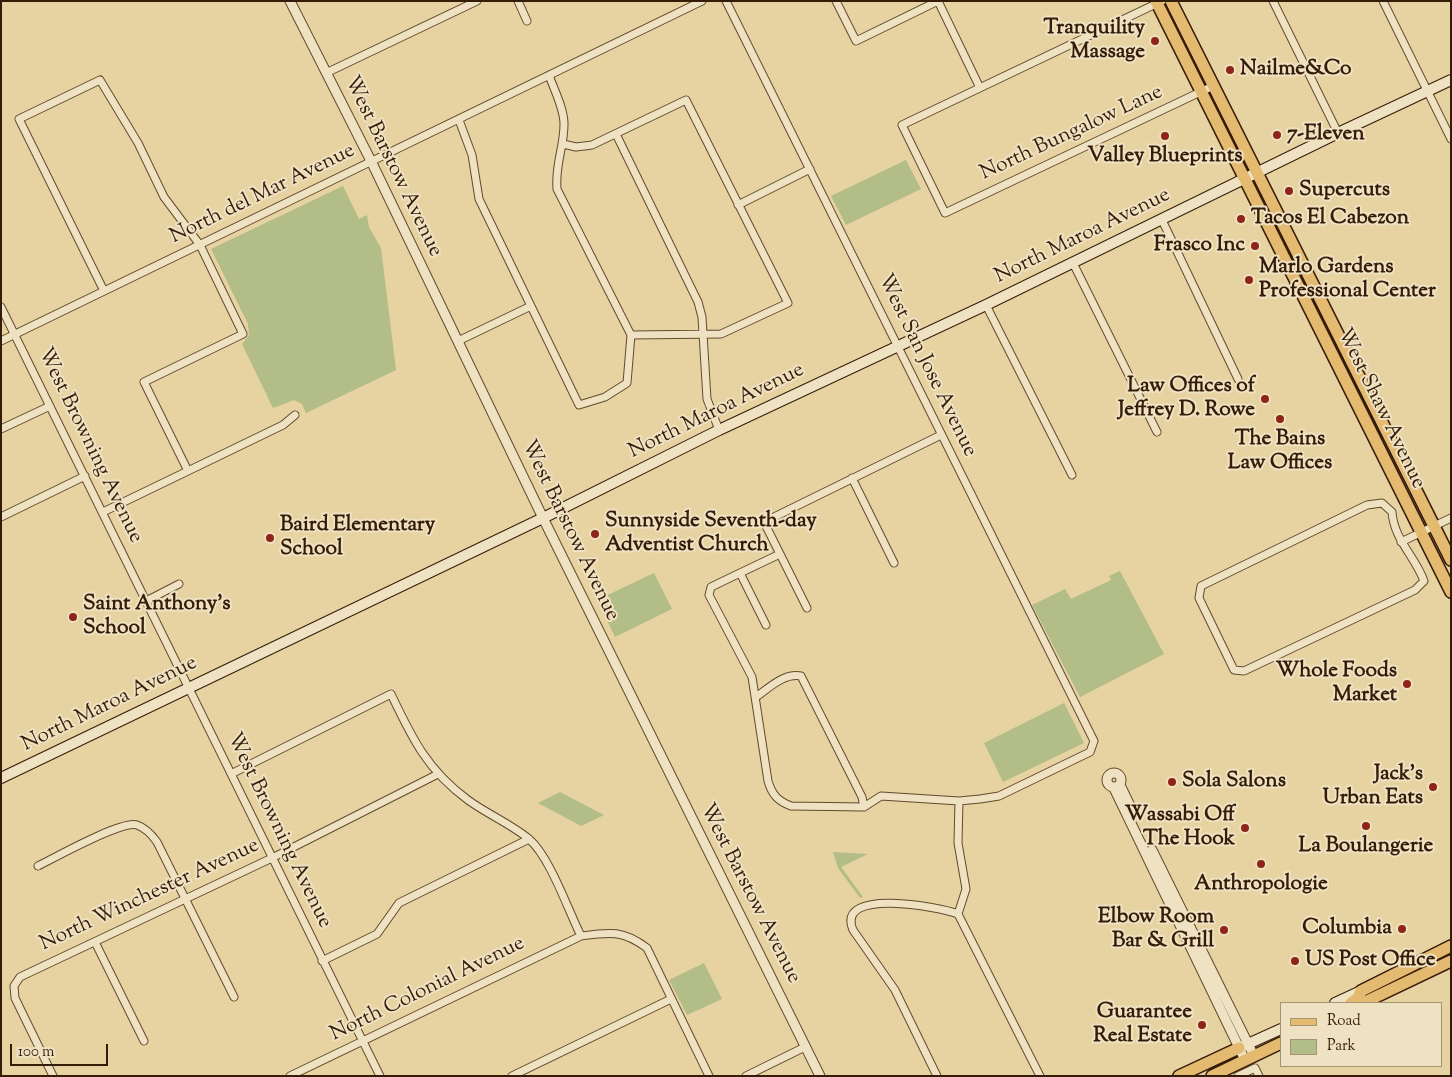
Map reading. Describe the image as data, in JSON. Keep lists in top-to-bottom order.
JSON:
{
  "streets": {
    "main road": ["North Maroa Avenue", "West Shaw Avenue"],
    "street": [
      "North Bungalow Lane",
      "West Barstow Avenue",
      "North del Mar Avenue",
      "West San Jose Avenue",
      "West Browning Avenue",
      "North Winchester Avenue",
      "North Colonial Avenue"
    ]
  },
  "crossings": [
    ["North Bungalow Lane", "West Shaw Avenue"],
    ["West Barstow Avenue", "North del Mar Avenue"],
    ["West Barstow Avenue", "North Maroa Avenue"],
    ["North del Mar Avenue", "West Browning Avenue"],
    ["North Maroa Avenue", "West San Jose Avenue"],
    ["North Maroa Avenue", "West Shaw Avenue"],
    ["North Maroa Avenue", "West Browning Avenue"],
    ["West Browning Avenue", "North Winchester Avenue"],
    ["West Browning Avenue", "North Colonial Avenue"]
  ],
  "places": [
    "Tranquility Massage",
    "Nailme&Co",
    "7-Eleven",
    "Valley Blueprints",
    "Supercuts",
    "Tacos El Cabezon",
    "Frasco Inc",
    "Marlo Gardens Professional Center",
    "Law Offices of Jeffrey D. Rowe",
    "The Bains Law Offices",
    "Sunnyside Seventh-day Adventist Church",
    "Baird Elementary School",
    "Saint Anthony's School",
    "Whole Foods Market",
    "Sola Salons",
    "Jack's Urban Eats",
    "La Boulangerie",
    "Wassabi Off The Hook",
    "Anthropologie",
    "Columbia",
    "Elbow Room Bar & Grill",
    "US Post Office",
    "Guarantee Real Estate"
  ],
  "legend": ["Road", "Park"],
  "scale_bar": "100 m"
}
